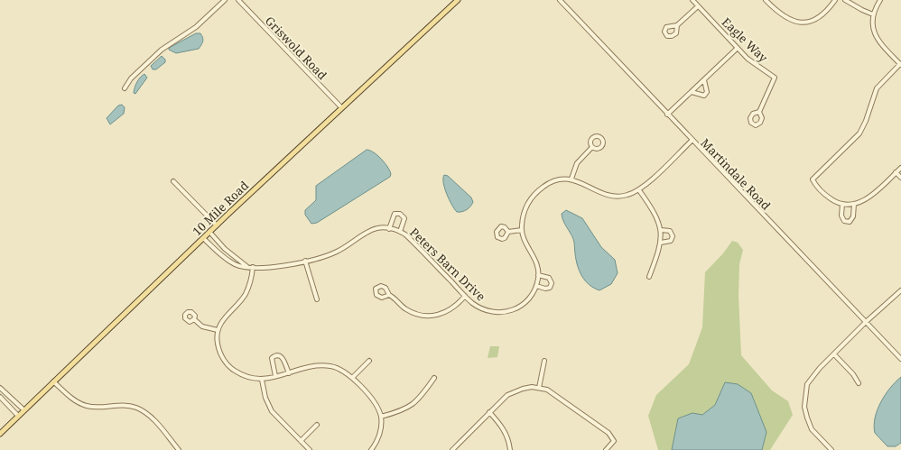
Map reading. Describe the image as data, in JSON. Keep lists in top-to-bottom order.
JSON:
{
  "streets": {
    "main road": ["10 Mile Road"],
    "street": [
      "Eagle Way",
      "Griswold Road",
      "Martindale Road",
      "Peters Barn Drive"
    ]
  },
  "crossings": [
    ["Griswold Road", "10 Mile Road"],
    ["10 Mile Road", "Peters Barn Drive"]
  ]
}
